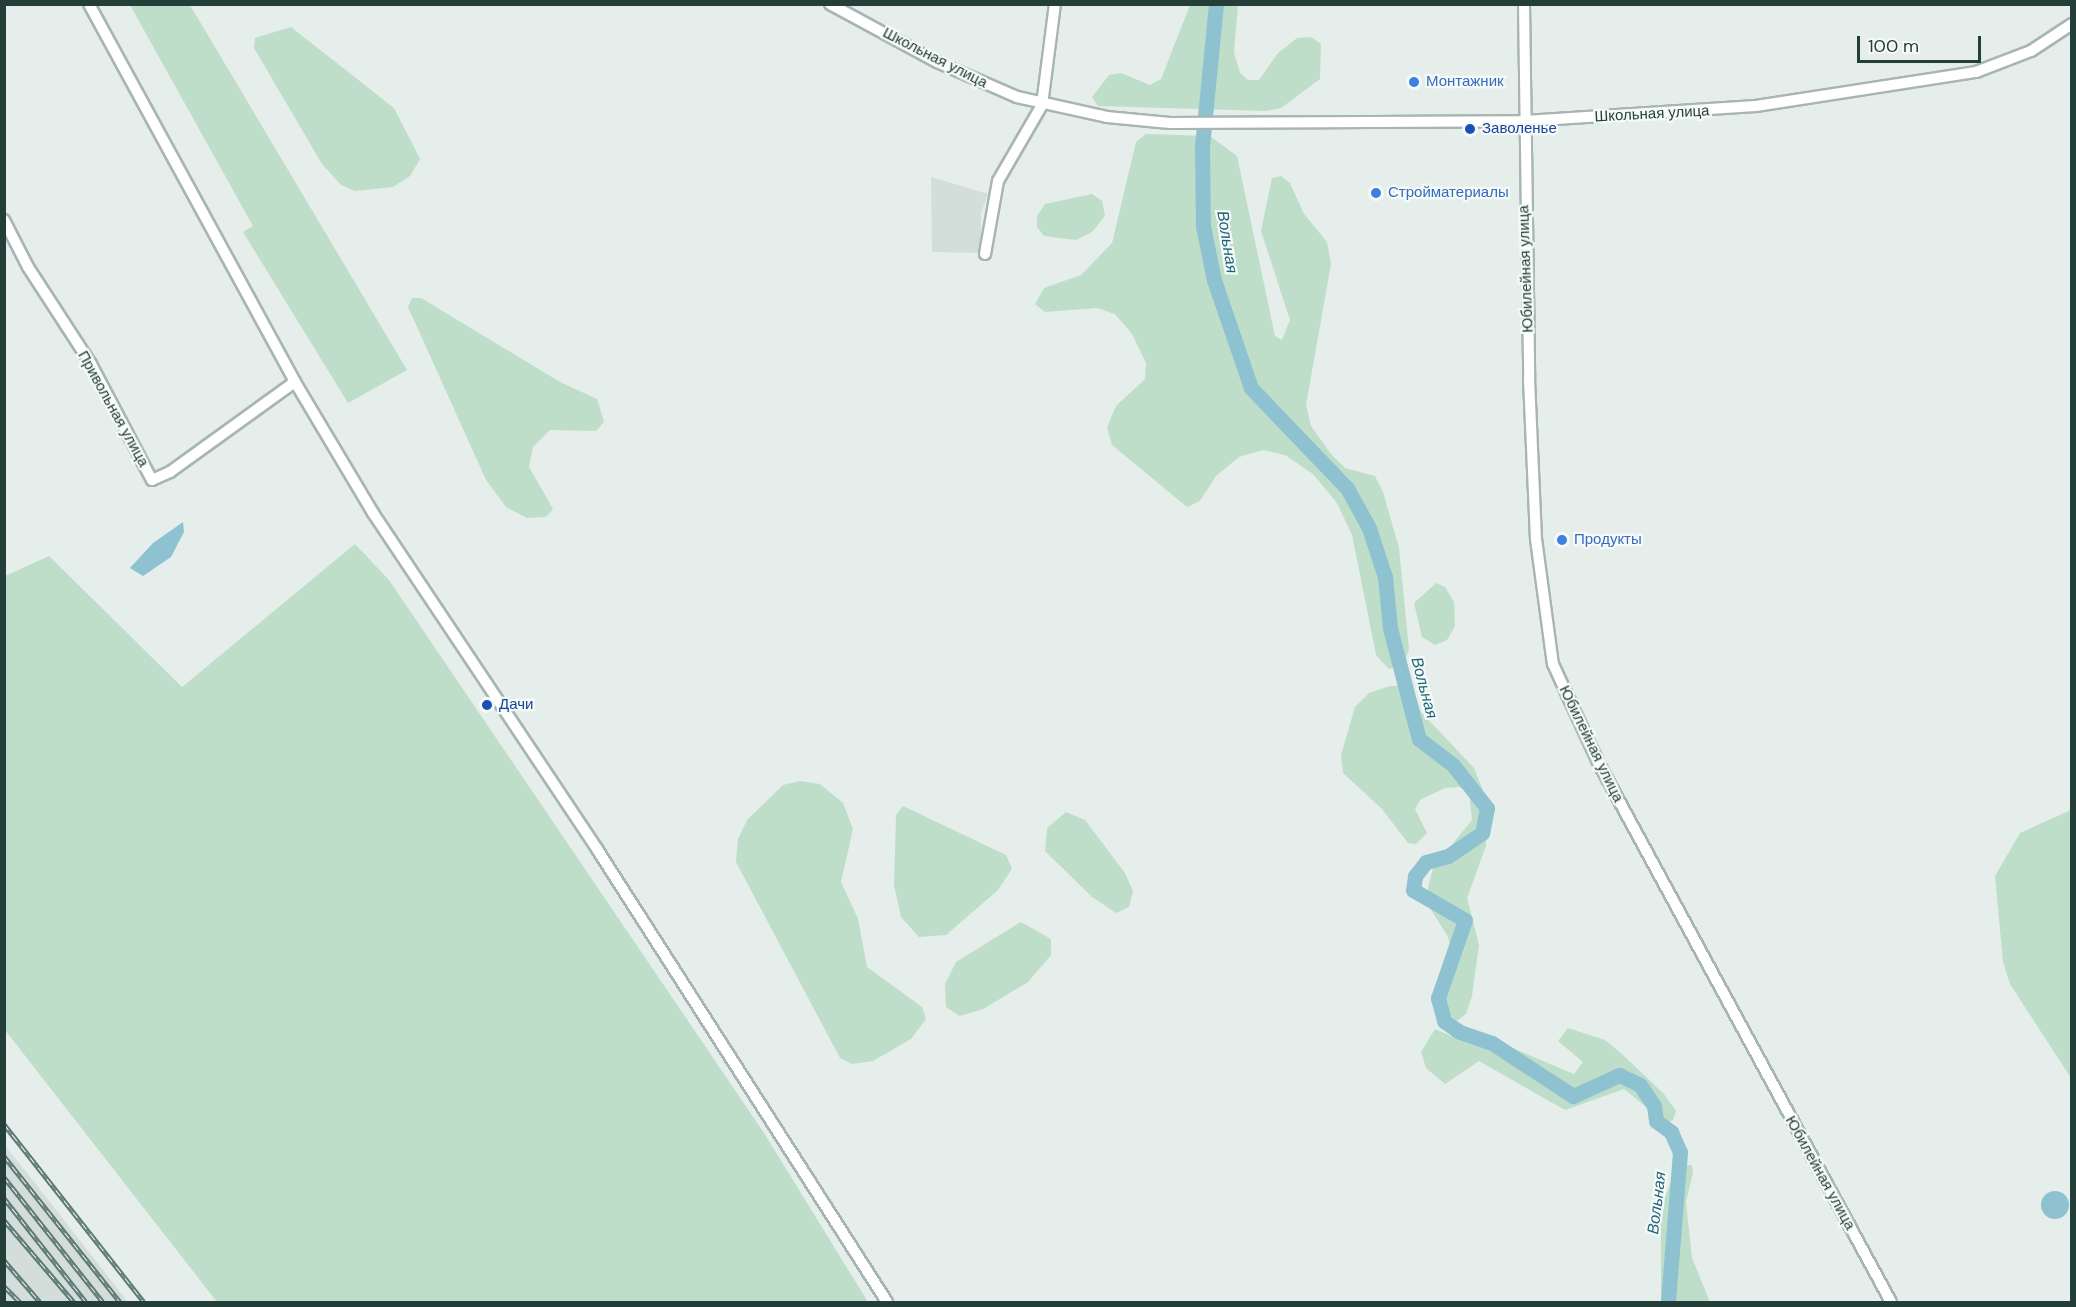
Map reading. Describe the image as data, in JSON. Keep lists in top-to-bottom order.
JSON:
{
  "streets": {
    "street": ["Школьная улица", "Юбилейная улица", "Привольная улица"]
  },
  "crossings": [
    ["Школьная улица", "Юбилейная улица"]
  ],
  "water": ["Вольная"],
  "places": [
    "Монтажник",
    "Заволенье",
    "Стройматериалы",
    "Продукты",
    "Дачи"
  ],
  "scale_bar": "100 m"
}
